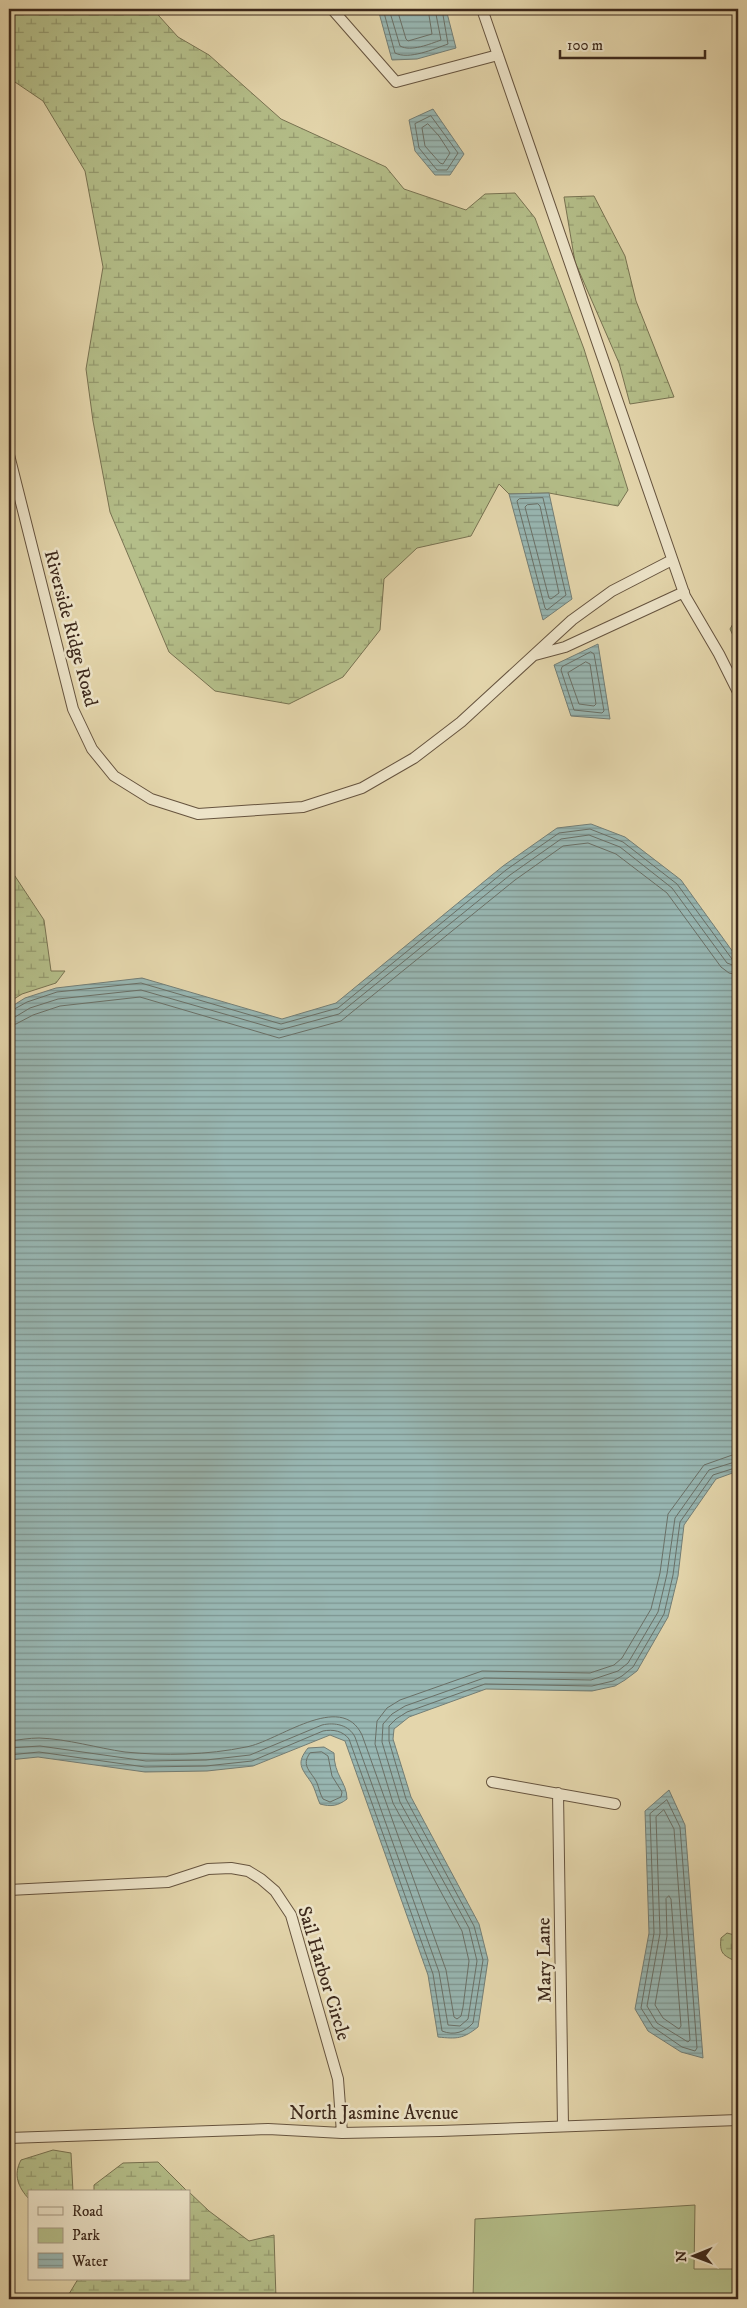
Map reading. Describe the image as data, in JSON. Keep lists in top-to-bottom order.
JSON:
{
  "streets": {
    "street": [
      "Riverside Ridge Road",
      "Mary Lane",
      "Sail Harbor Circle",
      "North Jasmine Avenue"
    ]
  },
  "crossings": [
    ["Mary Lane", "North Jasmine Avenue"],
    ["Sail Harbor Circle", "North Jasmine Avenue"]
  ],
  "legend": ["Road", "Park", "Water"],
  "scale_bar": "100 m",
  "north": "left"
}
